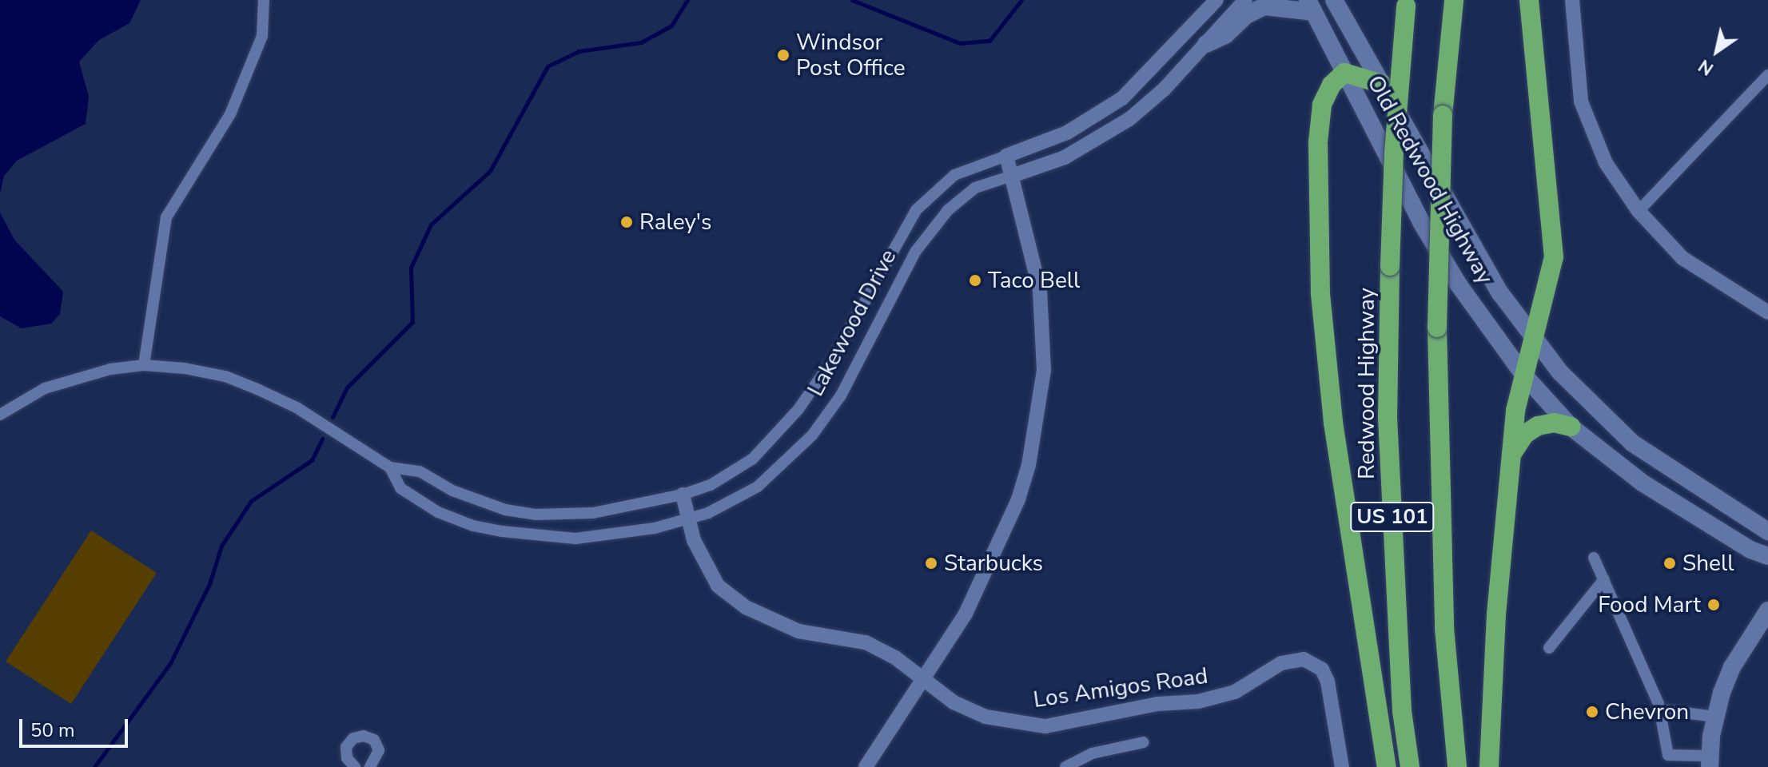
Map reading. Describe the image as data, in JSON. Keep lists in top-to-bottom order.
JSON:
{
  "streets": {
    "highway": ["Redwood Highway", "US 101"],
    "main road": ["Old Redwood Highway"],
    "street": ["Lakewood Drive", "Los Amigos Road"]
  },
  "crossings": [
    ["Lakewood Drive", "Los Amigos Road"]
  ],
  "places": [
    "Windsor Post Office",
    "Raley's",
    "Taco Bell",
    "Starbucks",
    "Shell",
    "Food Mart",
    "Chevron"
  ],
  "scale_bar": "50 m",
  "north": "bottom left"
}
